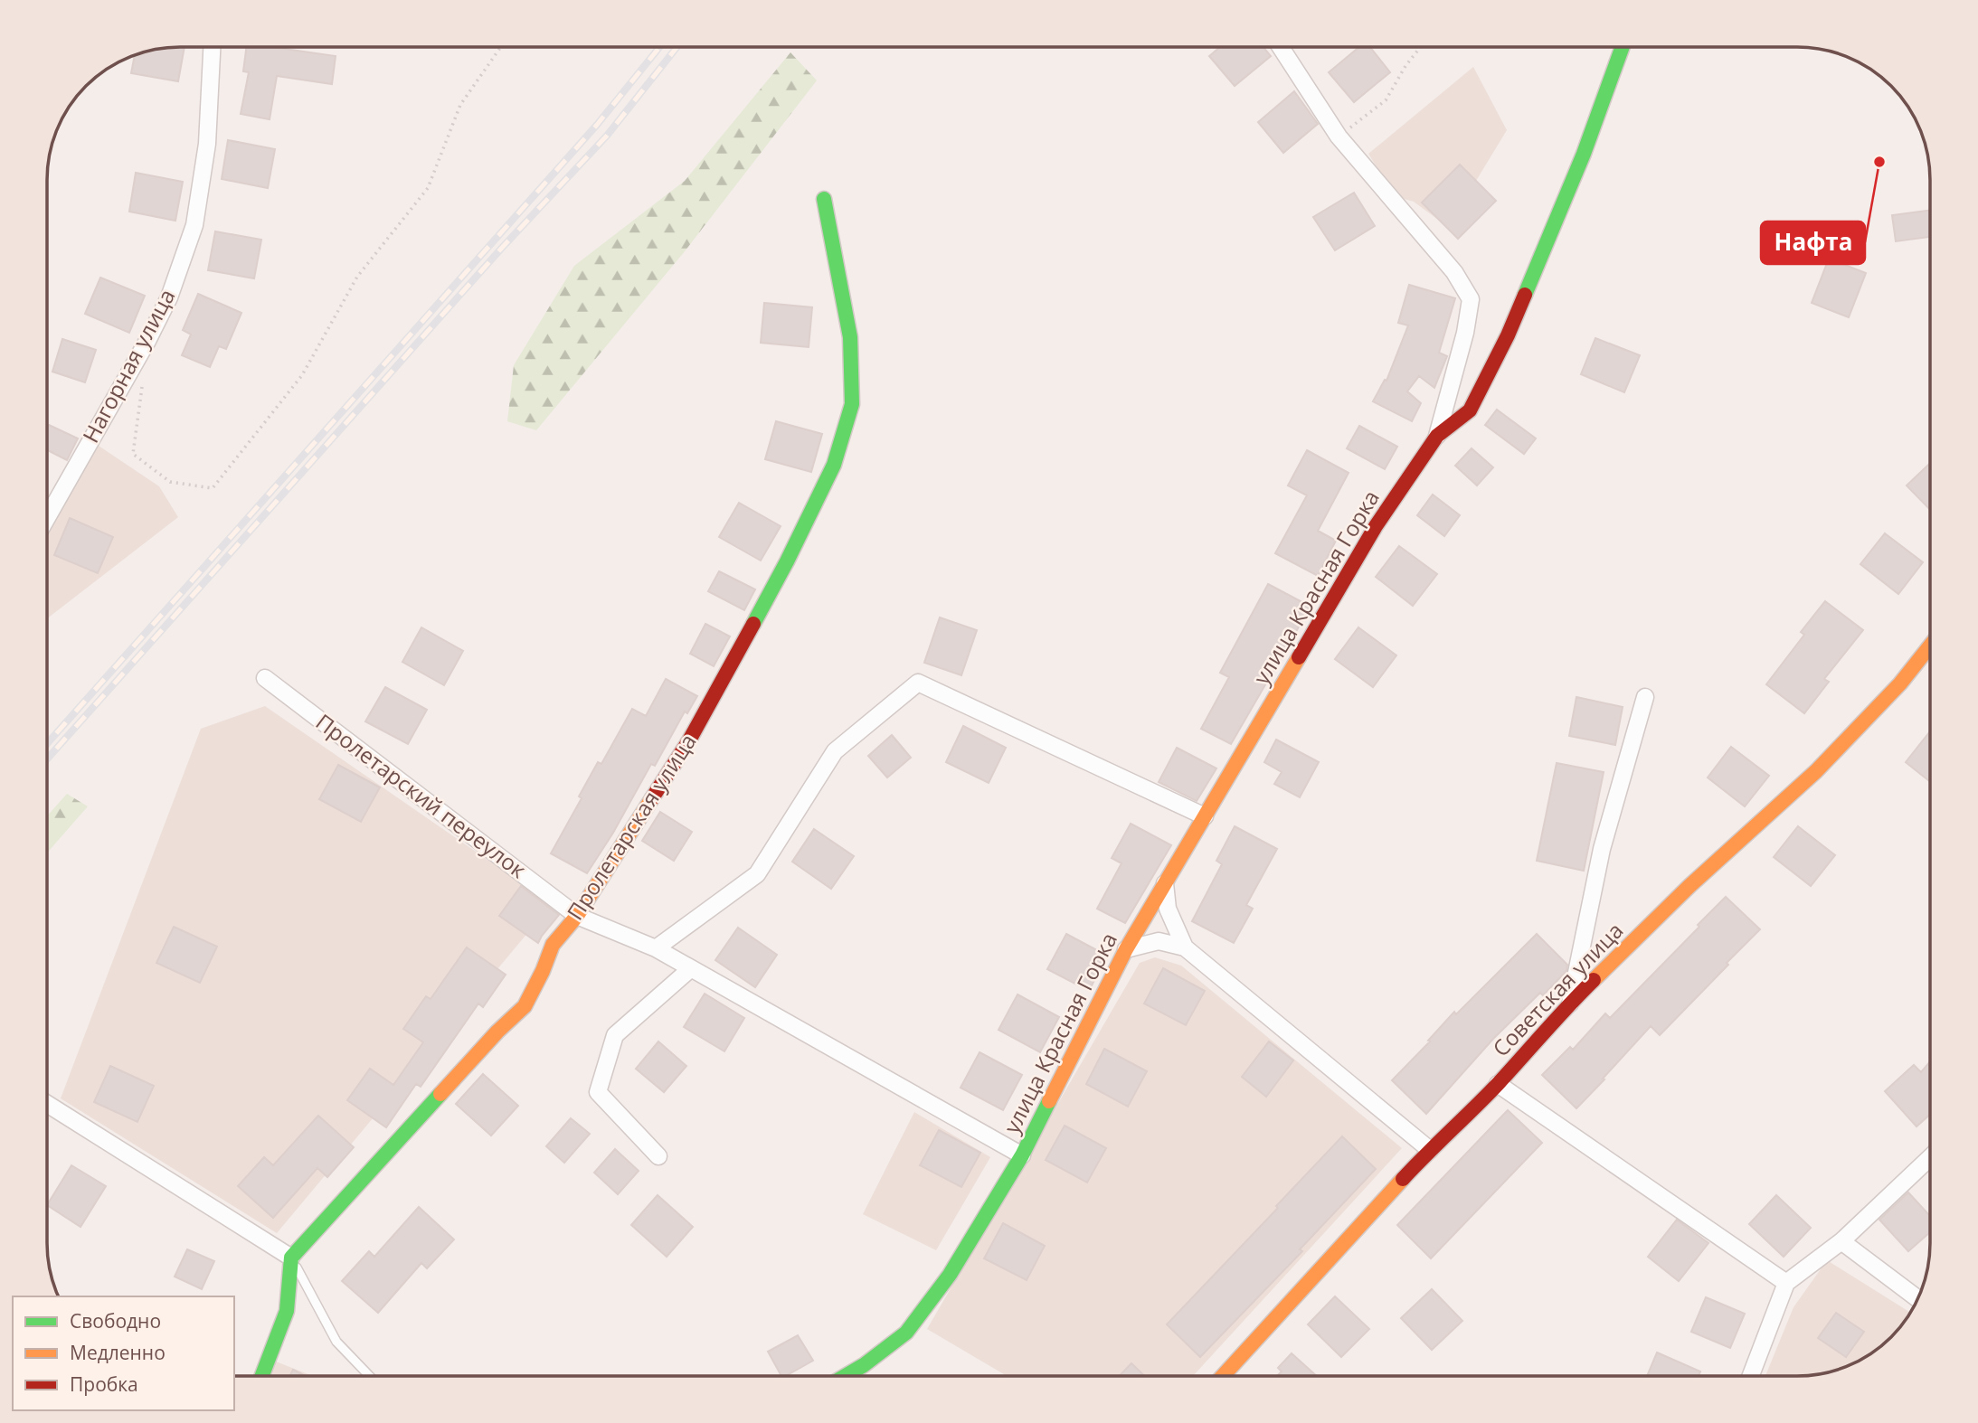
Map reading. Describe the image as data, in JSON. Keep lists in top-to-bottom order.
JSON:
{
  "streets": {
    "street": [
      "Нагорная улица",
      "улица Красная Горка",
      "Пролетарский переулок",
      "Пролетарская улица",
      "Советская улица"
    ]
  },
  "crossings": [
    ["улица Красная Горка", "Пролетарский переулок"],
    ["Пролетарский переулок", "Пролетарская улица"]
  ],
  "places": ["Нафта"],
  "legend": ["Свободно", "Медленно", "Пробка"]
}
